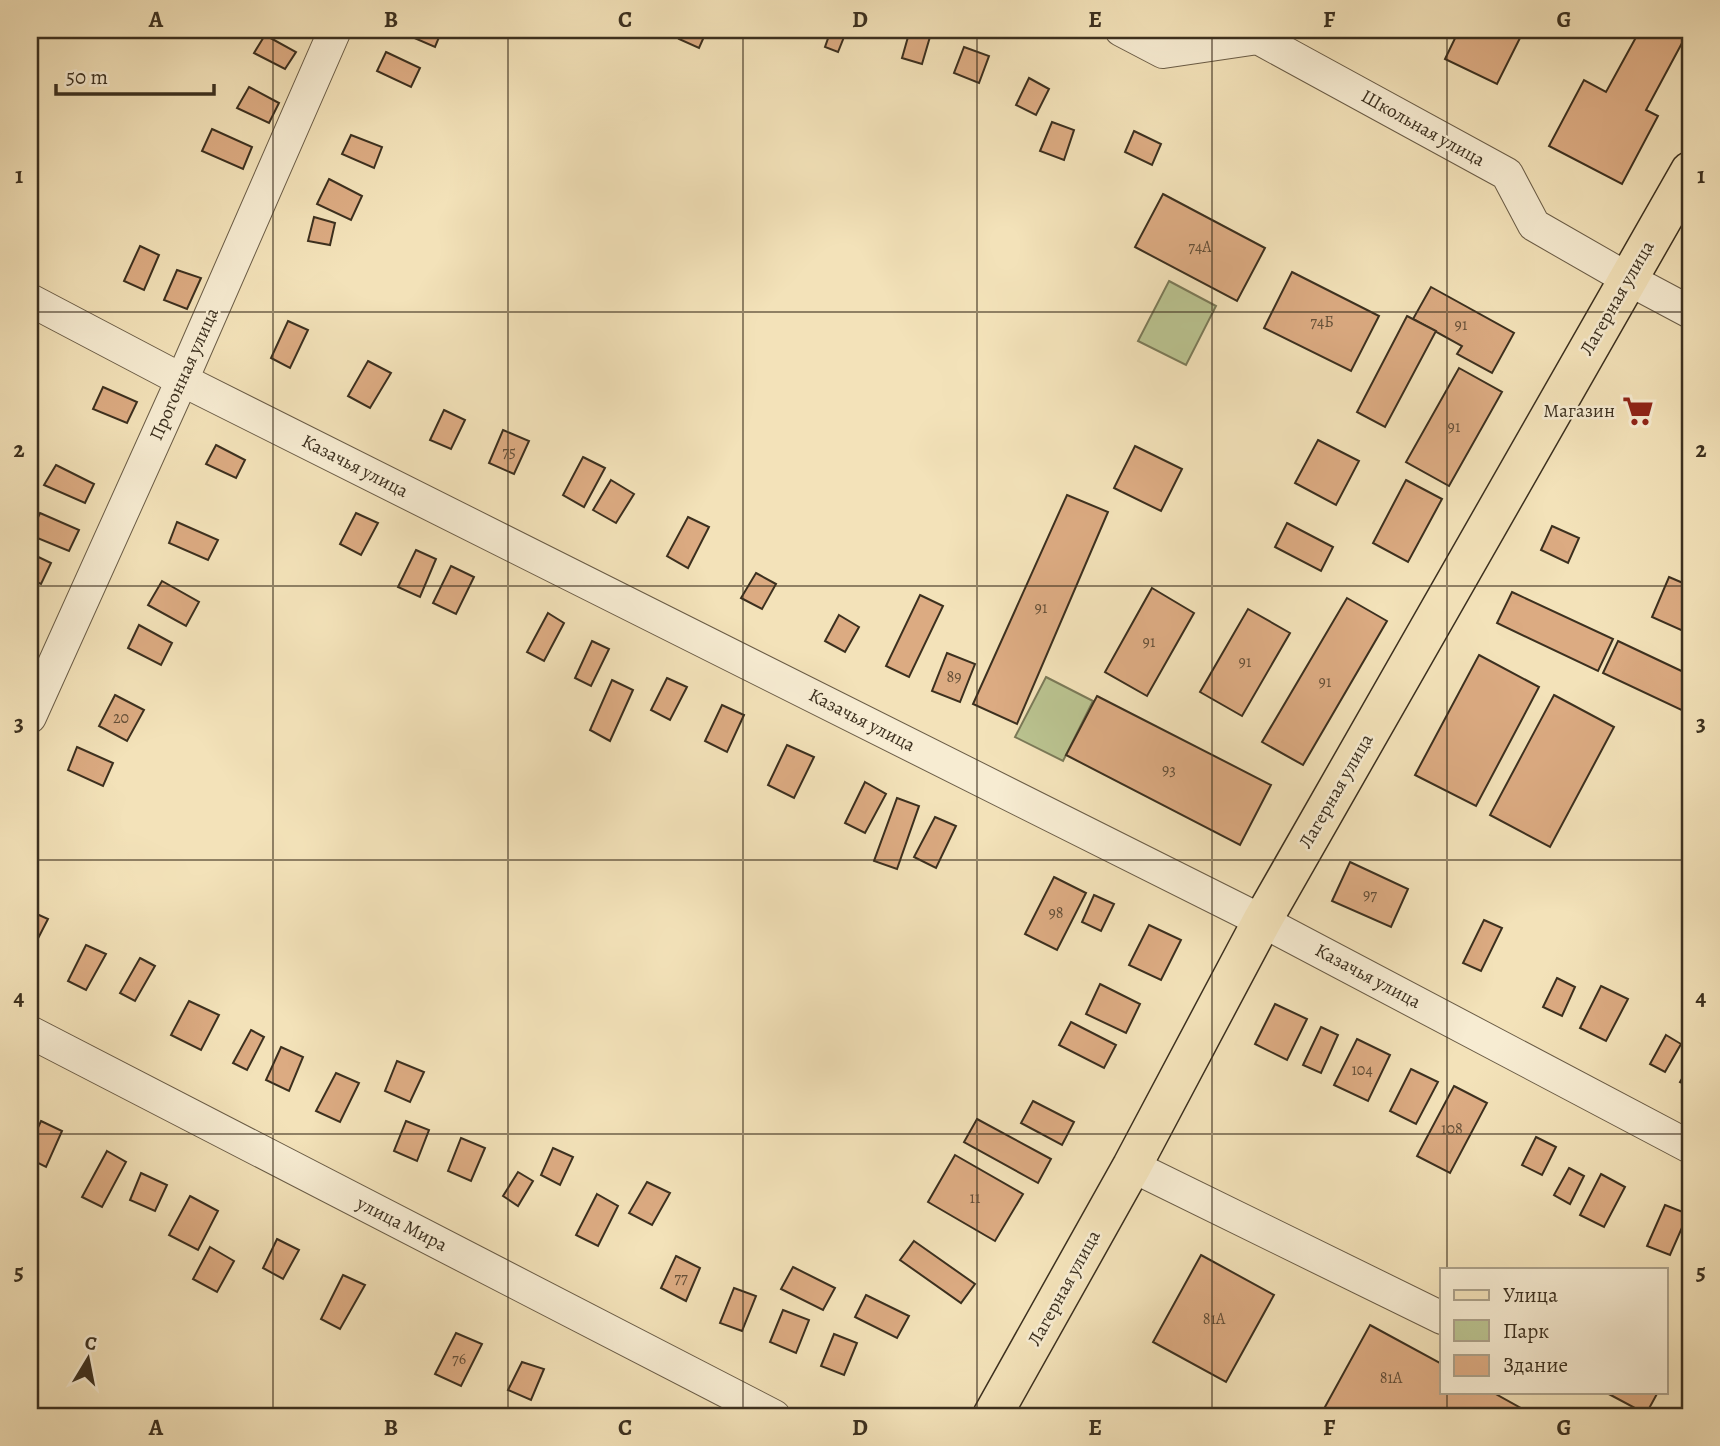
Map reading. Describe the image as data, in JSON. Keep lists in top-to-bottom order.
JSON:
{
  "streets": {
    "main road": ["Лагерная улица"],
    "street": [
      "Школьная улица",
      "Прогонная улица",
      "Казачья улица",
      "улица Мира"
    ]
  },
  "crossings": [
    ["Школьная улица", "Лагерная улица"],
    ["Лагерная улица", "Казачья улица"],
    ["Прогонная улица", "Казачья улица"]
  ],
  "places": {
    "supermarket": ["Магазин"]
  },
  "house_numbers": [
    "74А",
    "74Б",
    "91",
    "91",
    "75",
    "91",
    "91",
    "91",
    "89",
    "91",
    "20",
    "93",
    "97",
    "98",
    "104",
    "108",
    "11",
    "77",
    "81А",
    "76",
    "81А"
  ],
  "legend": ["Улица", "Парк", "Здание"],
  "scale_bar": "50 m",
  "north": "top",
  "grid": {
    "columns": [
      "A",
      "B",
      "C",
      "D",
      "E",
      "F",
      "G"
    ],
    "rows": [
      "1",
      "2",
      "3",
      "4",
      "5"
    ]
  }
}
